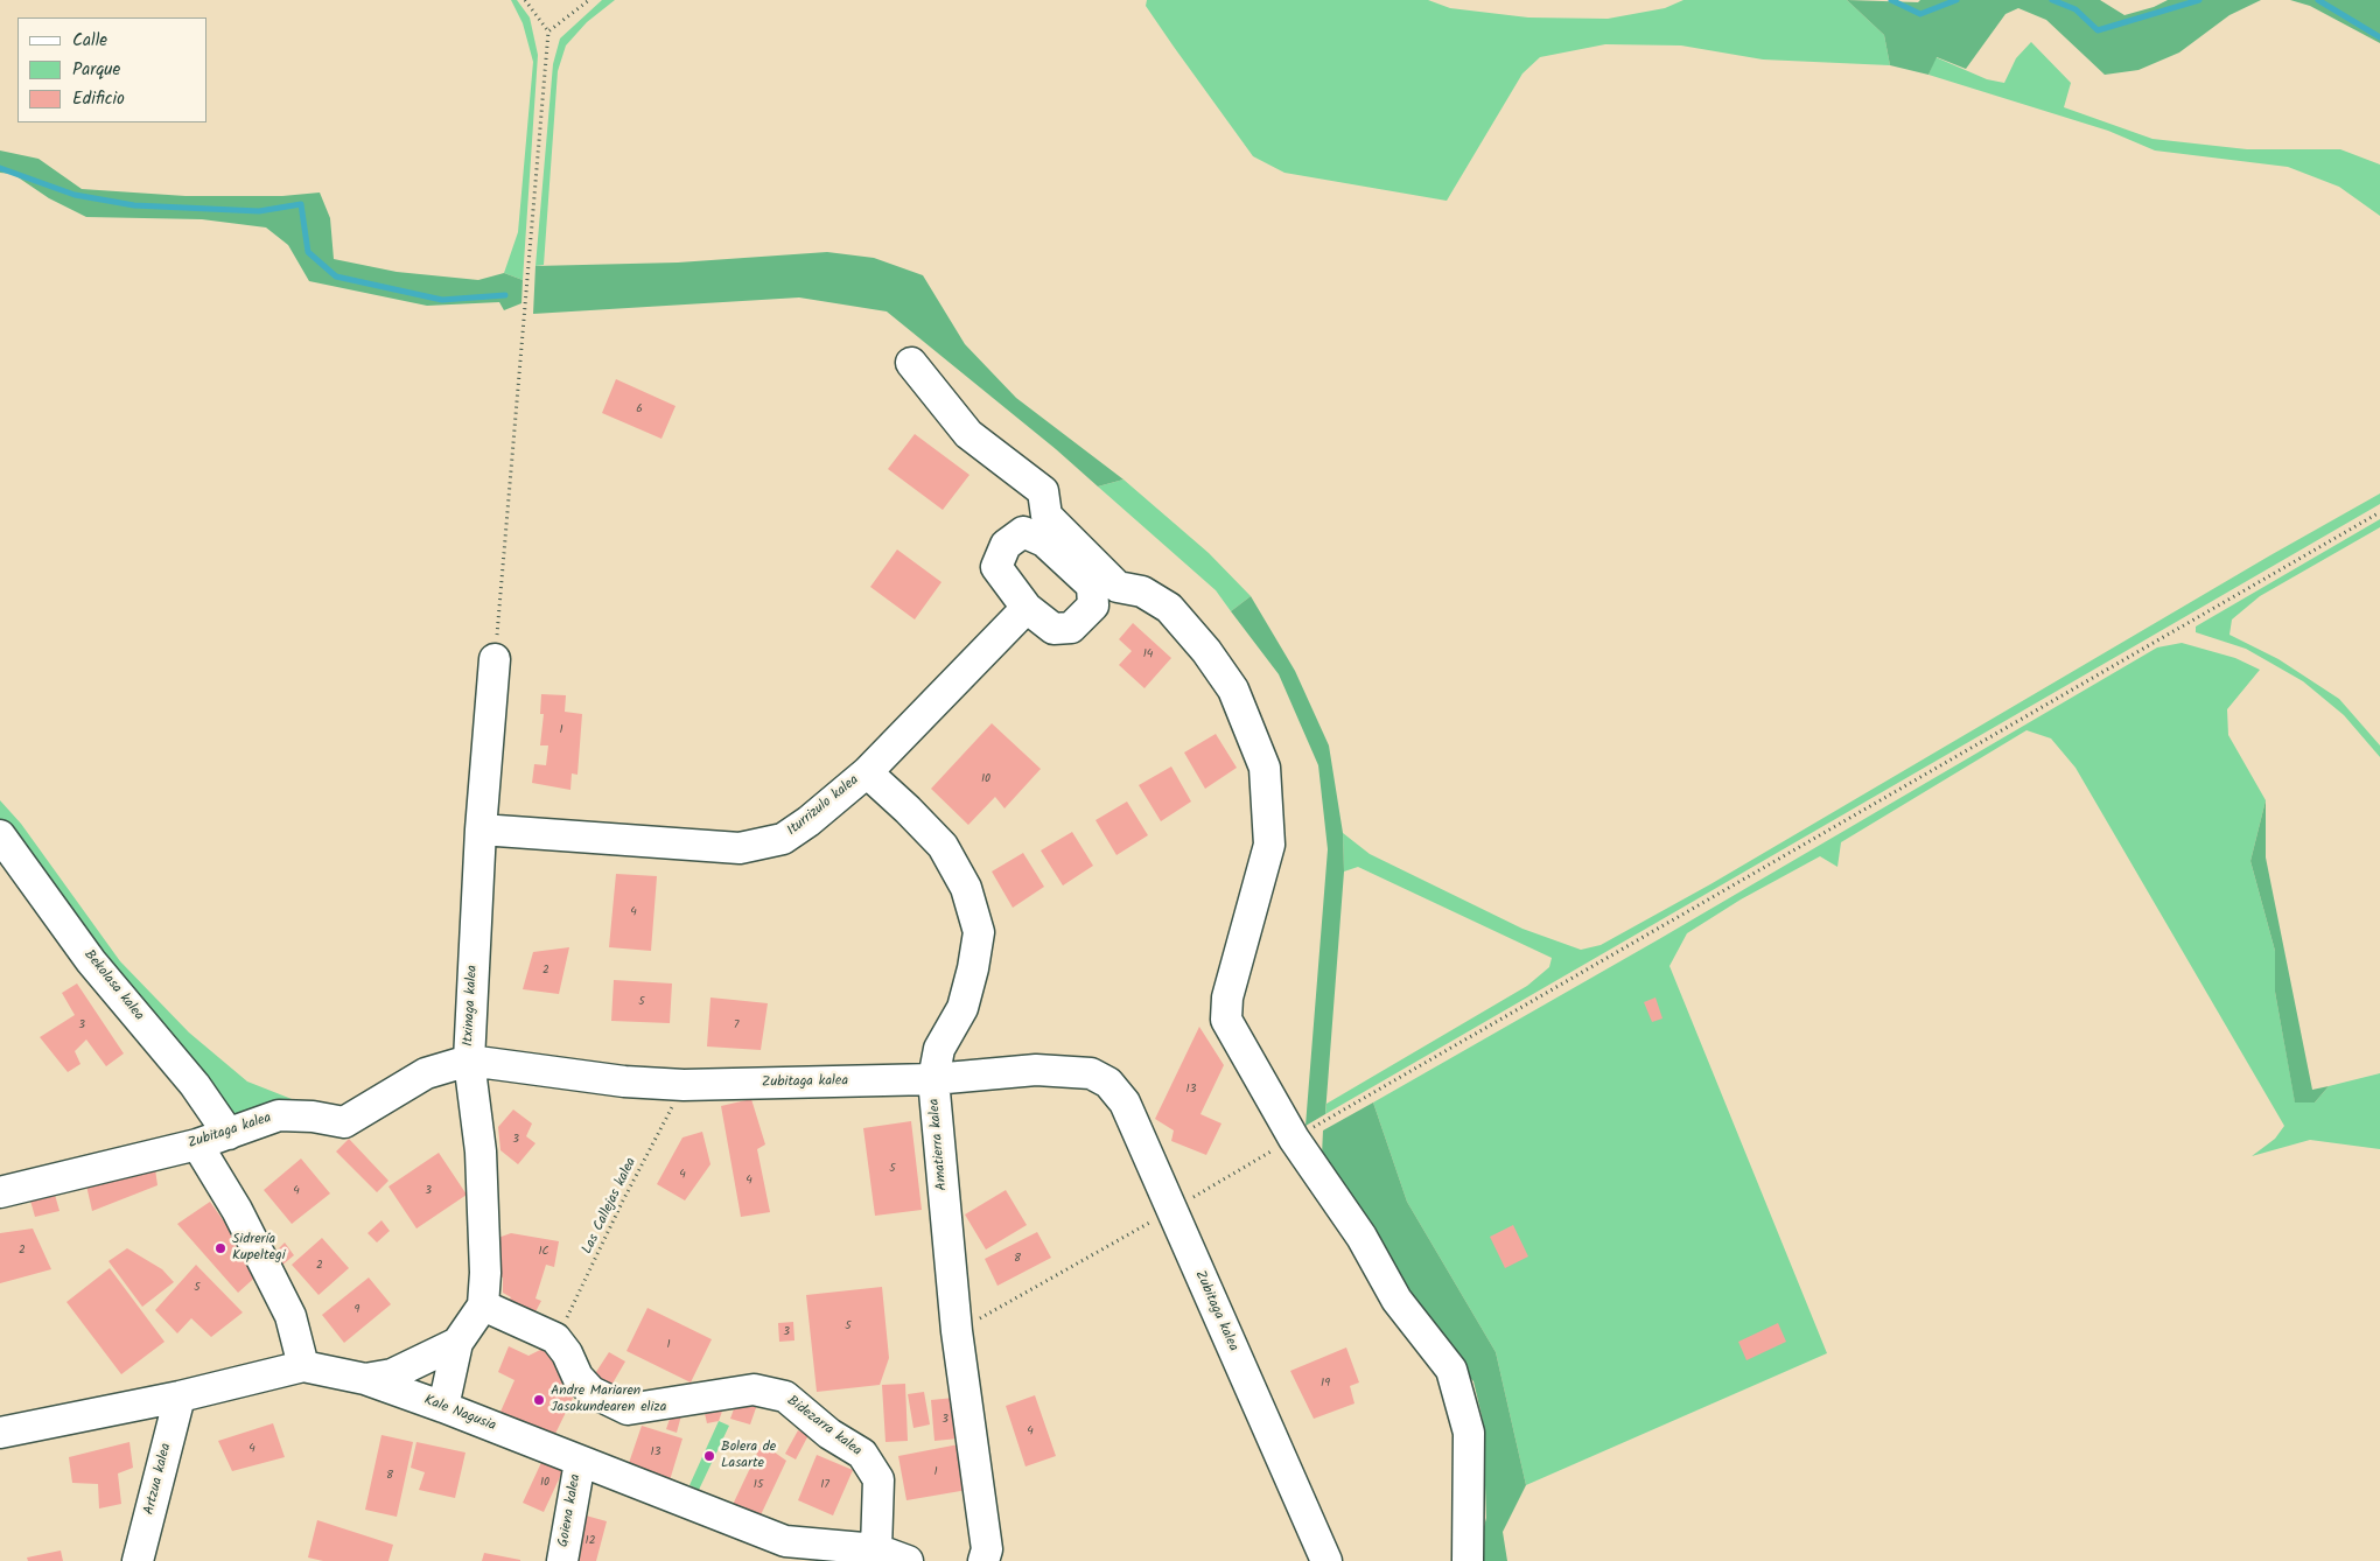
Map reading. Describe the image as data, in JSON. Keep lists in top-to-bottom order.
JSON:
{
  "streets": {
    "street": [
      "Iturrizulo kalea",
      "Bekolasa kalea",
      "Itxinaga kalea",
      "Zubitaga kalea",
      "Amatierra kalea",
      "Kale Nagusia",
      "Bidezarra kalea",
      "Artzua kalea",
      "Goiena kalea"
    ],
    "path": ["Las Callejas kalea"]
  },
  "crossings": [
    ["Iturrizulo kalea", "Itxinaga kalea"],
    ["Iturrizulo kalea", "Amatierra kalea"],
    ["Bekolasa kalea", "Zubitaga kalea"],
    ["Itxinaga kalea", "Zubitaga kalea"],
    ["Zubitaga kalea", "Amatierra kalea"],
    ["Zubitaga kalea", "Las Callejas kalea"],
    ["Las Callejas kalea", "Bidezarra kalea"],
    ["Kale Nagusia", "Bidezarra kalea"],
    ["Kale Nagusia", "Artzua kalea"],
    ["Kale Nagusia", "Goiena kalea"]
  ],
  "places": ["Sidrería Kupeltegi", "Andre Mariaren Jasokundearen eliza", "Bolera de Lasarte"],
  "house_numbers": [
    "6",
    "14",
    "1",
    "10",
    "4",
    "2",
    "5",
    "3",
    "7",
    "13",
    "3",
    "5",
    "4",
    "4",
    "4",
    "3",
    "2",
    "1C",
    "8",
    "2",
    "5",
    "9",
    "5",
    "3",
    "1",
    "19",
    "3",
    "4",
    "4",
    "13",
    "1",
    "8",
    "10",
    "15",
    "17",
    "12"
  ],
  "legend": ["Calle", "Parque", "Edificio"]
}
